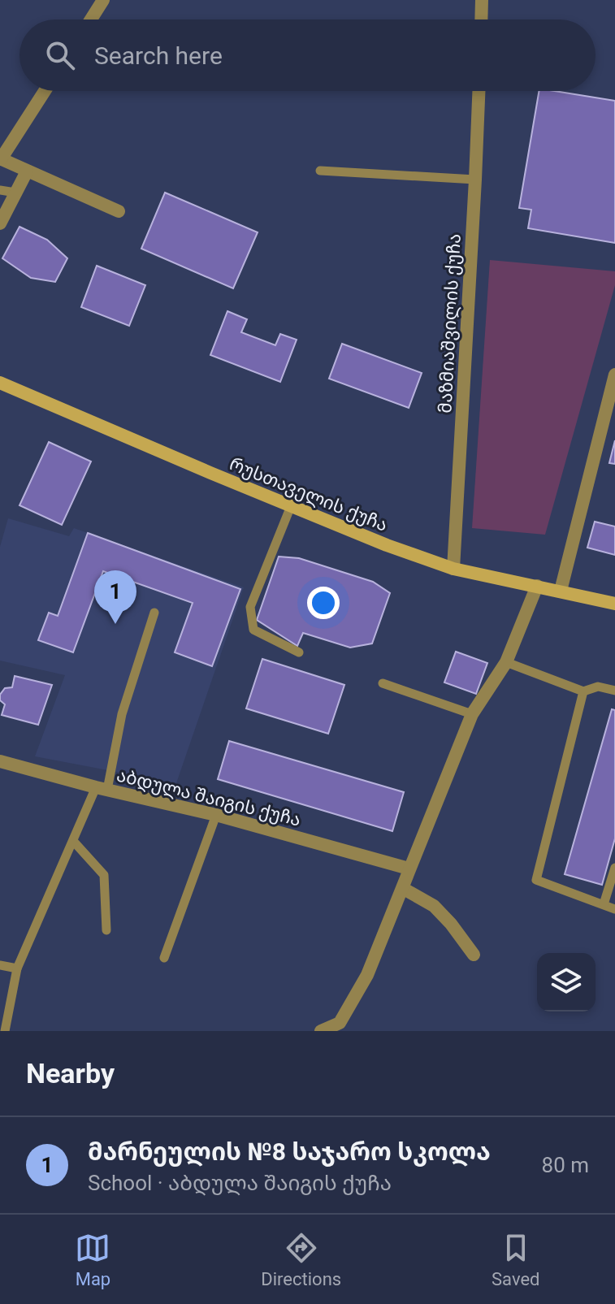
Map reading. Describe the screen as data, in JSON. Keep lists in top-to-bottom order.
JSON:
{
  "streets": {
    "main road": ["რუსთაველის ქუჩა"],
    "street": ["მაზმიაშვილის ქუჩა", "აბდულა შაიგის ქუჩა"]
  },
  "crossings": [
    ["მაზმიაშვილის ქუჩა", "რუსთაველის ქუჩა"]
  ],
  "page": {
    "search": "Search here",
    "pins": "1",
    "heading": "Nearby",
    "list": [
      {
        "mark": "1",
        "name": "მარნეულის №8 საჯარო სკოლა",
        "note": "School · აბდულა შაიგის ქუჩა",
        "value": "80 m"
      }
    ],
    "nav": ["Map", "Directions", "Saved"]
  }
}
